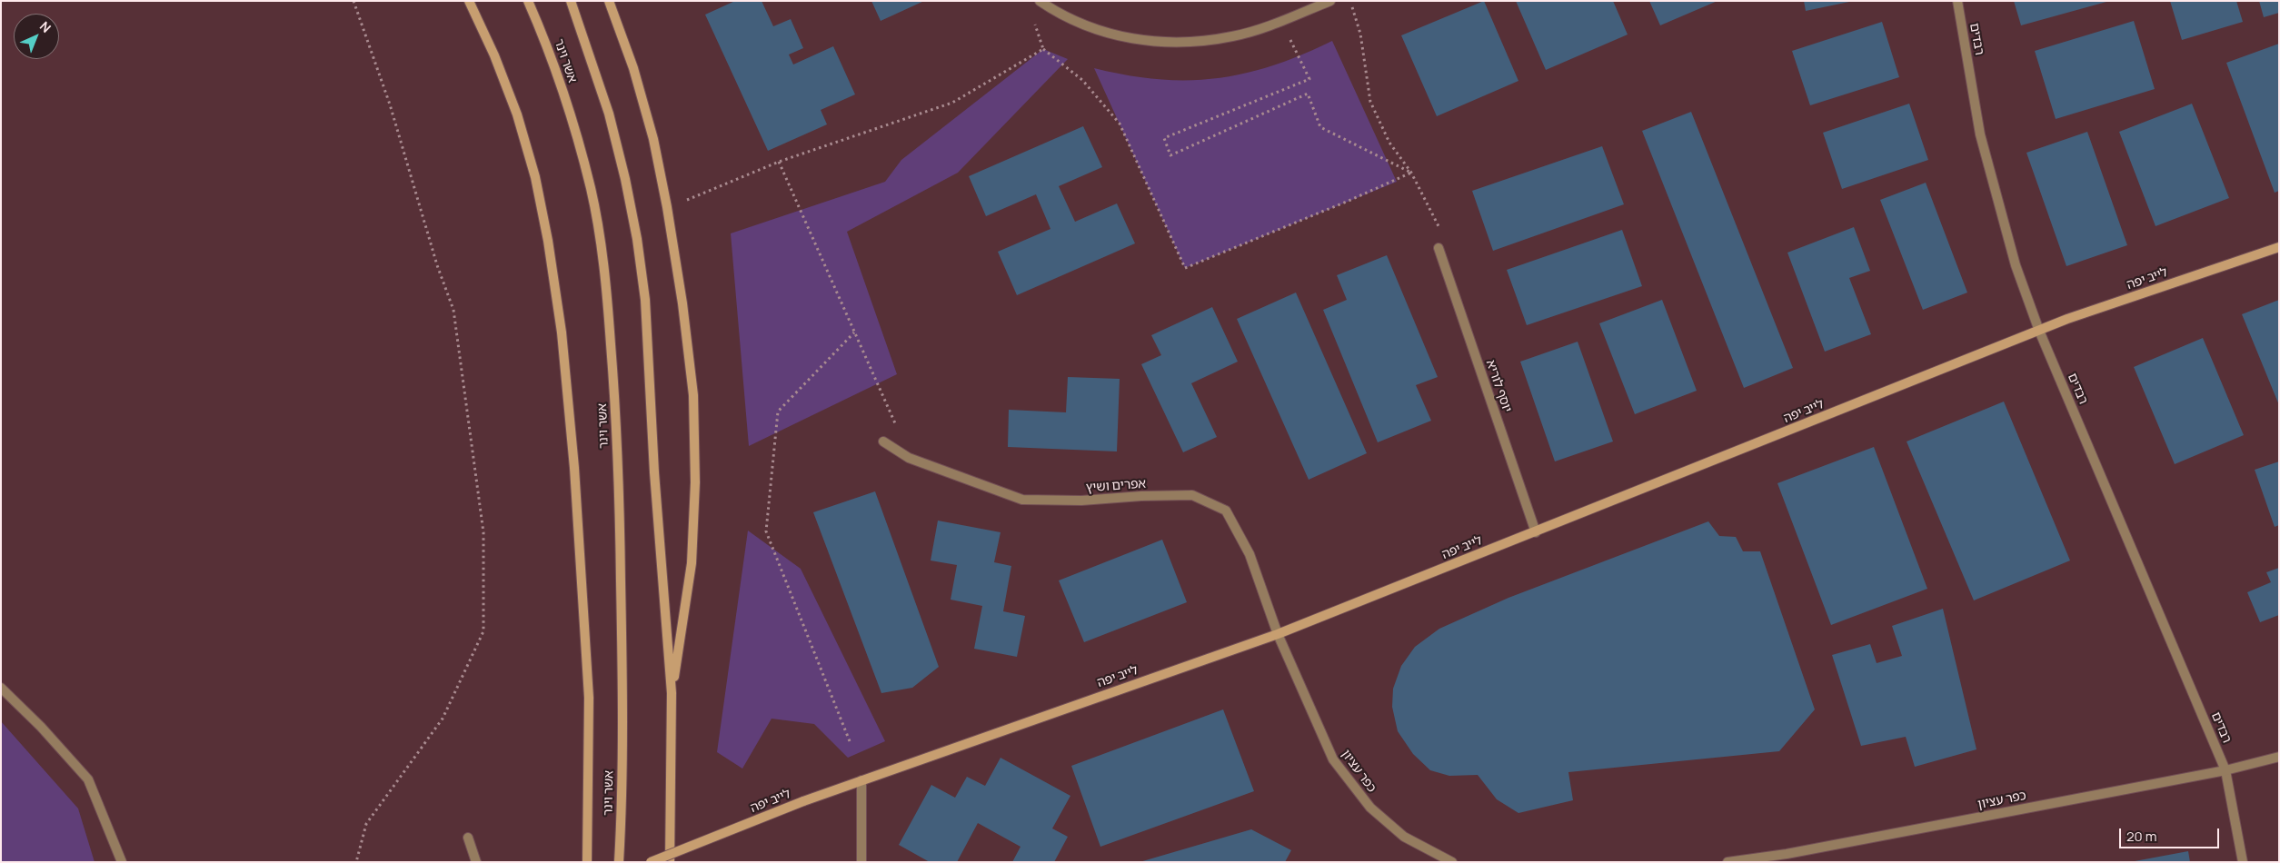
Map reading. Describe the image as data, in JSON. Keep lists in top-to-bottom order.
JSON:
{
  "streets": {
    "main road": ["אשר וינר", "לייב יפה"],
    "street": [
      "רבדים",
      "יוסף לוריא",
      "אפרים ושיץ",
      "כפר עציון"
    ]
  },
  "crossings": [
    ["רבדים", "לייב יפה"],
    ["רבדים", "כפר עציון"],
    ["לייב יפה", "יוסף לוריא"],
    ["לייב יפה", "אפרים ושיץ"],
    ["לייב יפה", "כפר עציון"],
    ["אפרים ושיץ", "כפר עציון"]
  ],
  "scale_bar": "20 m",
  "north": "top right"
}
